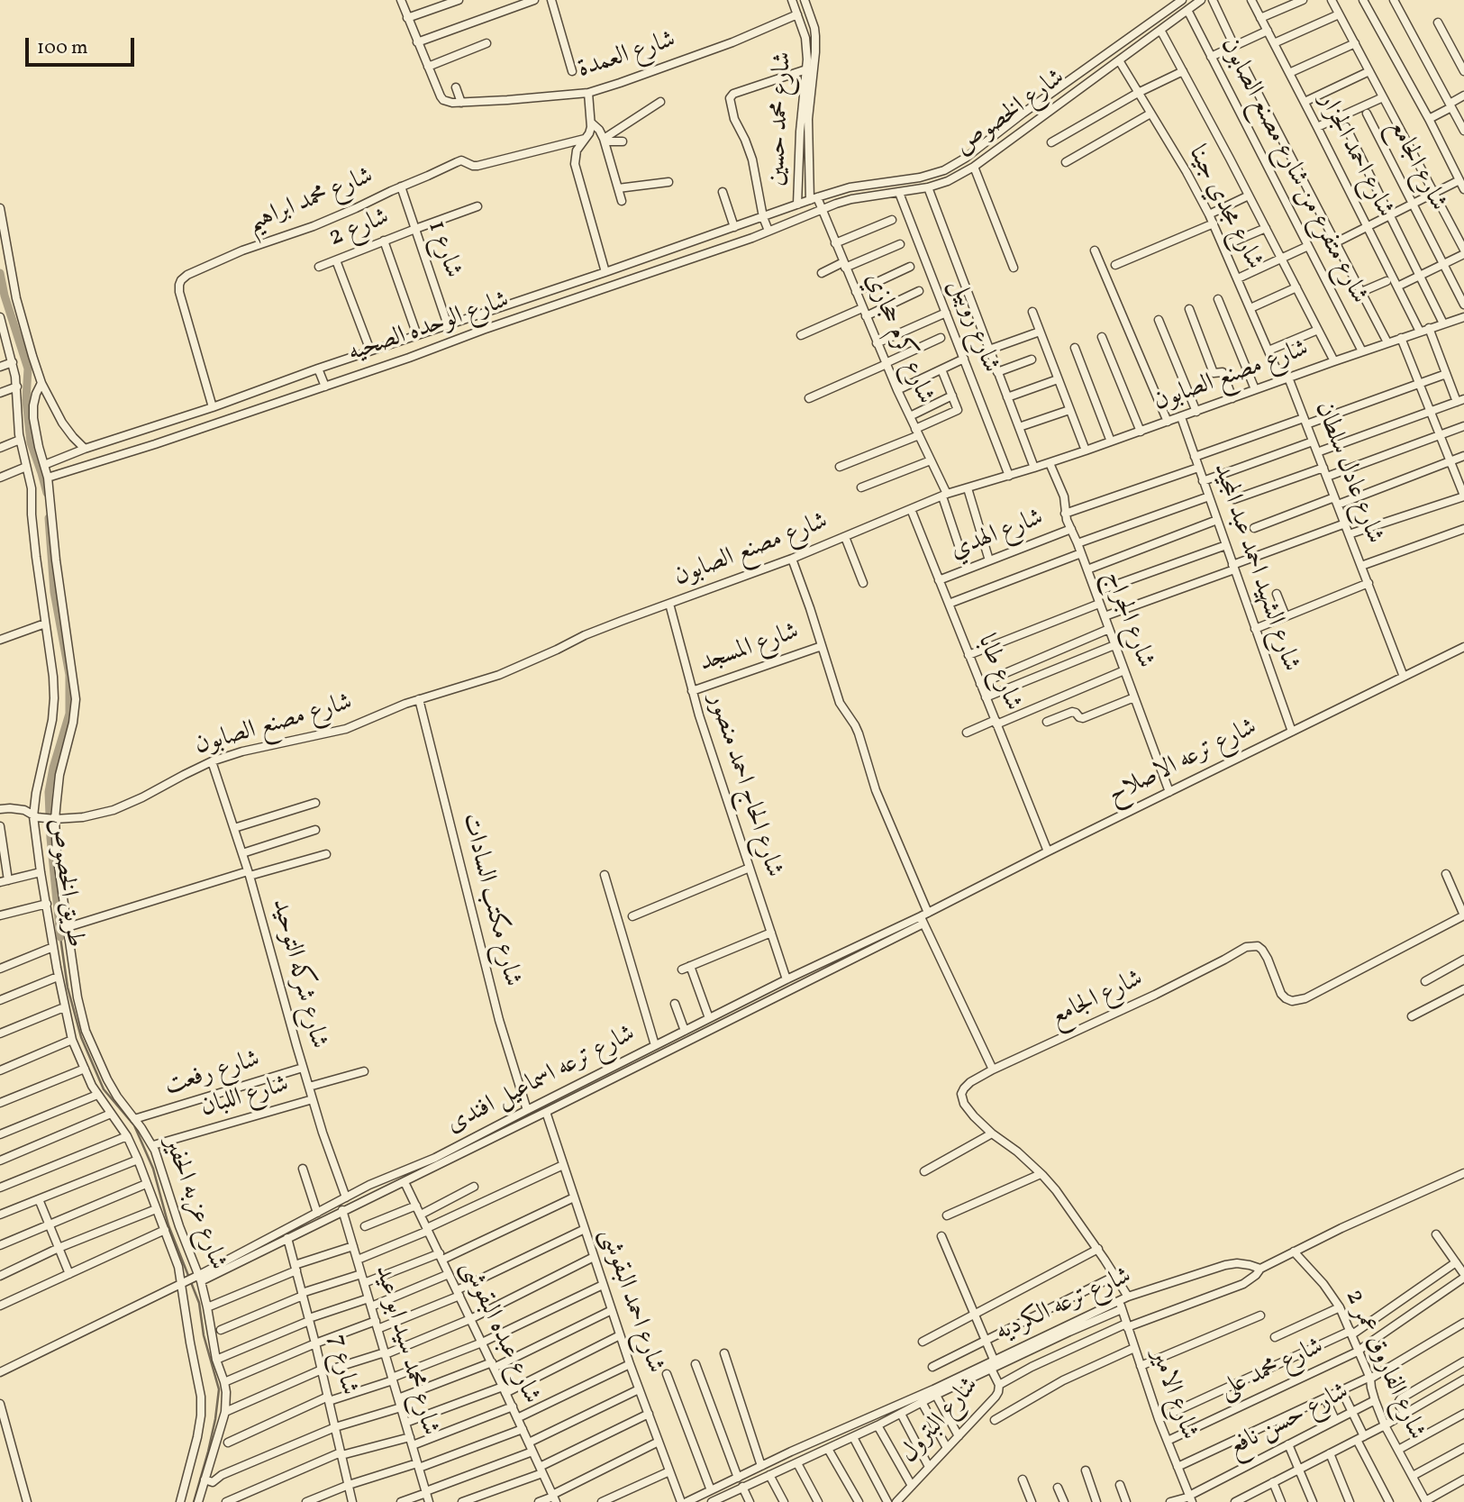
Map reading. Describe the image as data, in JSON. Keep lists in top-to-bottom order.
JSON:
{
  "streets": {
    "street": [
      "شارع العمدة",
      "شارع الخصوص",
      "شارع محمد حسين",
      "شارع احمد الجزار",
      "شارع الجامع",
      "شارع متفرع من شارع مصنع الصابون",
      "شارع محمد ابراهيم",
      "شارع مجدي جينا",
      "شارع 2",
      "شارع 1",
      "شارع روبيل",
      "شارع الوحده الصحيه",
      "شارع كرم حجازي",
      "شارع مصنع الصابون",
      "شارع عادل سلطان",
      "شارع الهدي",
      "شارع الشهيد احمد عبد المجيد",
      "شارع الجراج",
      "شارع المسجد",
      "شارع طابا",
      "شارع ترعه الاصلاح",
      "شارع الحاج احمد منصور",
      "طريق الخصوص",
      "شارع مكتب السادات",
      "شارع شركه التوحيد",
      "شارع رفعت",
      "شارع ترعه اسماعيل افندى",
      "شارع اللبان",
      "شارع عزبه الحفير",
      "شارع احمد البقوشى",
      "شارع ترعه الكرديه",
      "شارع عبده البقوشى",
      "شارع محمد سيد ابو عيد",
      "شارع 7",
      "شارع الفاروق عمر 2",
      "شارع محمد على",
      "شارع الامير",
      "شارع البترول",
      "شارع حسن نافع"
    ]
  },
  "crossings": [
    ["شارع العمدة", "شارع محمد حسين"],
    ["شارع الخصوص", "شارع محمد حسين"],
    ["شارع الخصوص", "شارع متفرع من شارع مصنع الصابون"],
    ["شارع الخصوص", "شارع مجدي جينا"],
    ["شارع الخصوص", "شارع روبيل"],
    ["شارع الخصوص", "شارع الوحده الصحيه"],
    ["شارع الخصوص", "شارع كرم حجازي"],
    ["شارع محمد حسين", "شارع الوحده الصحيه"],
    ["شارع محمد حسين", "شارع كرم حجازي"],
    ["شارع احمد الجزار", "شارع مصنع الصابون"],
    ["شارع الجامع", "شارع ترعه الكرديه"],
    ["شارع متفرع من شارع مصنع الصابون", "شارع مصنع الصابون"],
    ["شارع محمد ابراهيم", "شارع 1"],
    ["شارع محمد ابراهيم", "شارع الوحده الصحيه"],
    ["شارع مجدي جينا", "شارع مصنع الصابون"],
    ["شارع مجدي جينا", "شارع عادل سلطان"],
    ["شارع 2", "شارع 1"],
    ["شارع 1", "شارع الوحده الصحيه"],
    ["شارع روبيل", "شارع مصنع الصابون"],
    ["شارع الوحده الصحيه", "شارع كرم حجازي"],
    ["شارع الوحده الصحيه", "شارع عزبه الحفير"],
    ["شارع كرم حجازي", "شارع مصنع الصابون"],
    ["شارع كرم حجازي", "شارع الهدي"],
    ["شارع مصنع الصابون", "شارع عادل سلطان"],
    ["شارع مصنع الصابون", "شارع الشهيد احمد عبد المجيد"],
    ["شارع مصنع الصابون", "شارع الجراج"],
    ["شارع مصنع الصابون", "شارع طابا"],
    ["شارع مصنع الصابون", "شارع الحاج احمد منصور"],
    ["شارع مصنع الصابون", "طريق الخصوص"],
    ["شارع مصنع الصابون", "شارع مكتب السادات"],
    ["شارع مصنع الصابون", "شارع شركه التوحيد"],
    ["شارع مصنع الصابون", "شارع عزبه الحفير"],
    ["شارع عادل سلطان", "شارع الشهيد احمد عبد المجيد"],
    ["شارع عادل سلطان", "شارع ترعه الاصلاح"],
    ["شارع الهدي", "شارع الجراج"],
    ["شارع الهدي", "شارع طابا"],
    ["شارع الشهيد احمد عبد المجيد", "شارع ترعه الاصلاح"],
    ["شارع الجراج", "شارع ترعه الاصلاح"],
    ["شارع المسجد", "شارع الحاج احمد منصور"],
    ["شارع طابا", "شارع ترعه الاصلاح"],
    ["شارع ترعه الاصلاح", "شارع ترعه اسماعيل افندى"],
    ["شارع الحاج احمد منصور", "شارع ترعه اسماعيل افندى"],
    ["طريق الخصوص", "شارع ترعه اسماعيل افندى"],
    ["طريق الخصوص", "شارع عزبه الحفير"],
    ["شارع مكتب السادات", "شارع ترعه اسماعيل افندى"],
    ["شارع شركه التوحيد", "شارع رفعت"],
    ["شارع شركه التوحيد", "شارع ترعه اسماعيل افندى"],
    ["شارع شركه التوحيد", "شارع اللبان"],
    ["شارع رفعت", "شارع عزبه الحفير"],
    ["شارع ترعه اسماعيل افندى", "شارع عزبه الحفير"],
    ["شارع ترعه اسماعيل افندى", "شارع احمد البقوشى"],
    ["شارع ترعه اسماعيل افندى", "شارع عبده البقوشى"],
    ["شارع ترعه اسماعيل افندى", "شارع محمد سيد ابو عيد"],
    ["شارع ترعه اسماعيل افندى", "شارع 7"],
    ["شارع اللبان", "شارع عزبه الحفير"],
    ["شارع ترعه الكرديه", "شارع الامير"],
    ["شارع ترعه الكرديه", "شارع البترول"],
    ["شارع الفاروق عمر 2", "شارع محمد على"],
    ["شارع الفاروق عمر 2", "شارع حسن نافع"],
    ["شارع محمد على", "شارع الامير"],
    ["شارع الامير", "شارع حسن نافع"]
  ],
  "scale_bar": "100 m"
}
